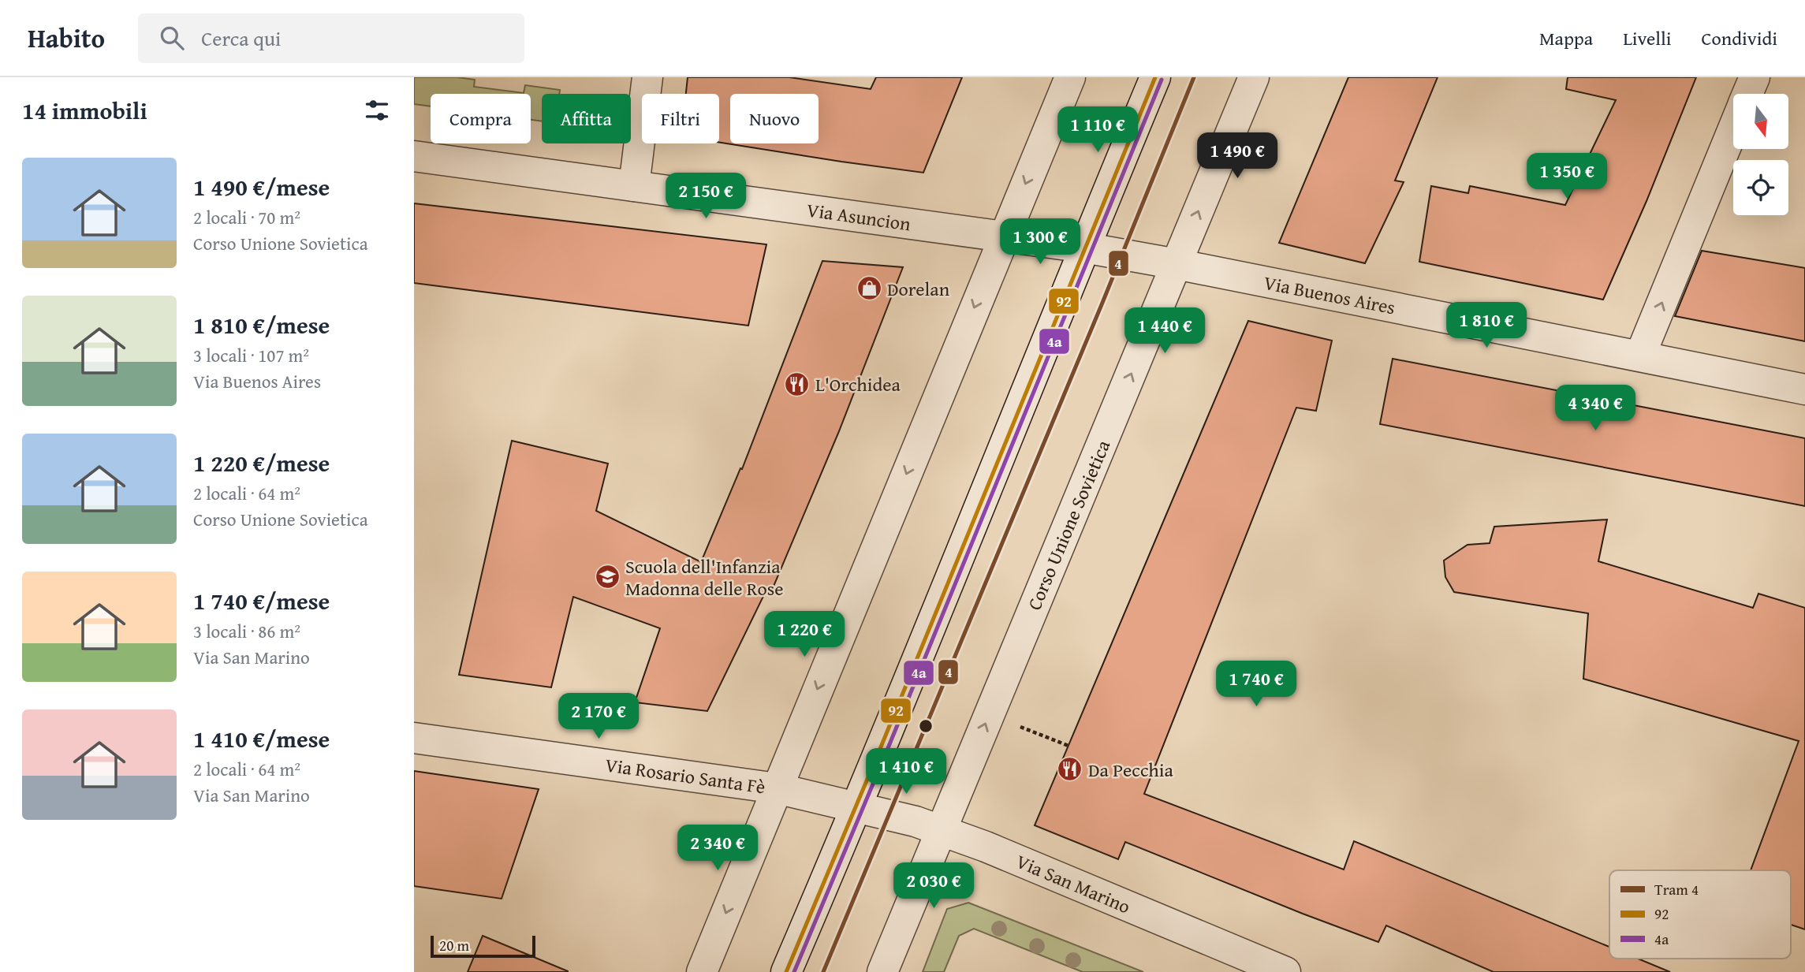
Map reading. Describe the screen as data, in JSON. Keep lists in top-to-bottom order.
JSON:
{
  "streets": {
    "street": [
      "Via Asuncion",
      "Via Buenos Aires",
      "Corso Unione Sovietica",
      "Via Rosario Santa Fè",
      "Via San Marino"
    ]
  },
  "crossings": [
    ["Via Asuncion", "Via Buenos Aires"],
    ["Via Buenos Aires", "Corso Unione Sovietica"],
    ["Corso Unione Sovietica", "Via San Marino"],
    ["Via Rosario Santa Fè", "Via San Marino"]
  ],
  "places": {
    "shop": ["Dorelan"],
    "restaurant": ["L'Orchidea", "Da Pecchia"],
    "school or university": ["Scuola dell'Infanzia Madonna delle Rose"]
  },
  "lines": ["tram line 4", "transit line 92", "transit line 4a"],
  "legend": ["Tram 4", "92", "4a"],
  "scale_bar": "20 m",
  "north": "bottom",
  "page": {
    "header": "Habito",
    "search": "Cerca qui",
    "nav": ["Mappa", "Livelli", "Condividi"],
    "heading": "14 immobili",
    "chip": [
      "Compra",
      "Affitta",
      "Filtri",
      "Nuovo"
    ],
    "price": [
      "1 110 €",
      "1 490 €",
      "1 350 €",
      "2 150 €",
      "1 300 €",
      "1 810 €",
      "1 440 €",
      "4 340 €",
      "1 220 €",
      "1 740 €",
      "2 170 €",
      "1 410 €",
      "2 340 €",
      "2 030 €"
    ],
    "list": [
      {
        "name": "1 490 €/mese",
        "note": "2 locali · 70 m² · Corso Unione Sovietica"
      },
      {
        "name": "1 810 €/mese",
        "note": "3 locali · 107 m² · Via Buenos Aires"
      },
      {
        "name": "1 220 €/mese",
        "note": "2 locali · 64 m² · Corso Unione Sovietica"
      },
      {
        "name": "1 740 €/mese",
        "note": "3 locali · 86 m² · Via San Marino"
      },
      {
        "name": "1 410 €/mese",
        "note": "2 locali · 64 m² · Via San Marino"
      }
    ],
    "scale": "20 m"
  }
}
